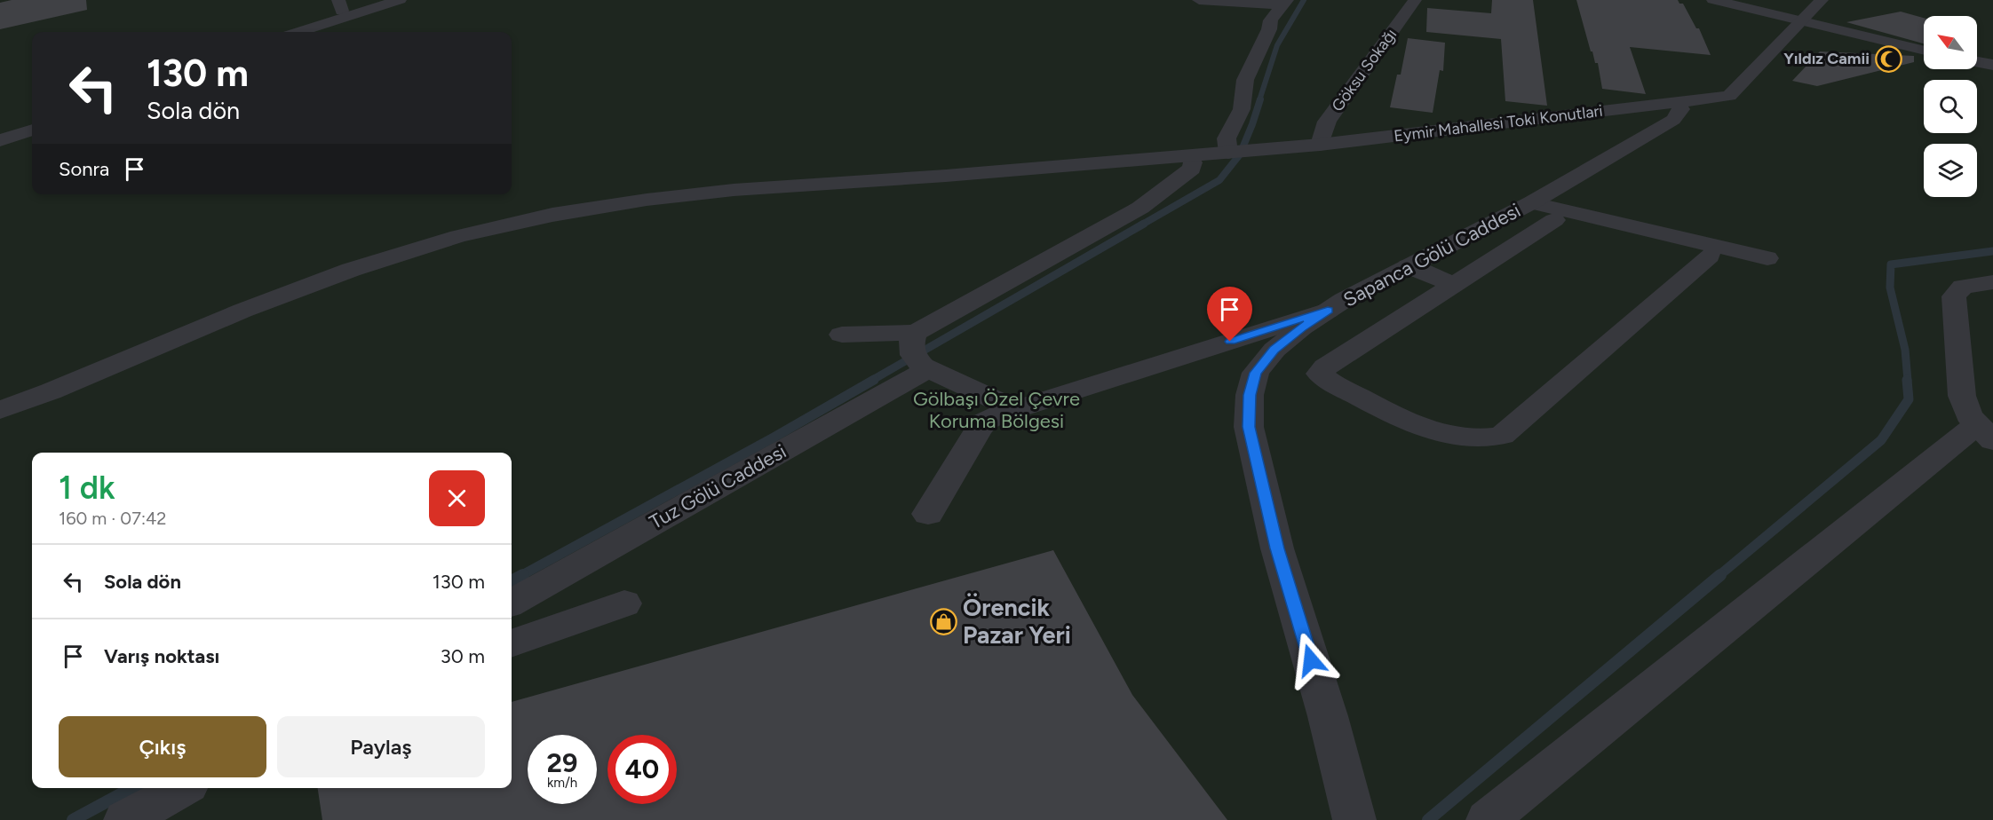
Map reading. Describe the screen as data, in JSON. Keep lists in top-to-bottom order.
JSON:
{
  "streets": {
    "street": [
      "Göksu Sokağı",
      "Eymir Mahallesi Toki Konutlari",
      "Sapanca Gölü Caddesi",
      "Tuz Gölü Caddesi"
    ]
  },
  "crossings": [
    ["Göksu Sokağı", "Eymir Mahallesi Toki Konutlari"],
    ["Eymir Mahallesi Toki Konutlari", "Sapanca Gölü Caddesi"],
    ["Eymir Mahallesi Toki Konutlari", "Tuz Gölü Caddesi"]
  ],
  "parks": ["Gölbaşı Özel Çevre Koruma Bölgesi"],
  "places": {
    "mosque": ["Yıldız Camii"],
    "shop": ["Örencik Pazar Yeri"]
  },
  "north": "top left",
  "page": {
    "turn": ["130 m", "Sola dön"],
    "then": "Sonra",
    "heading": ["1 dk", "160 m · 07:42"],
    "list": [
      {
        "name": "Sola dön",
        "value": "130 m"
      },
      {
        "name": "Varış noktası",
        "value": "30 m"
      }
    ],
    "buttons": ["Çıkış", "Paylaş"],
    "speed": "29 km/h",
    "limit": "40"
  }
}
